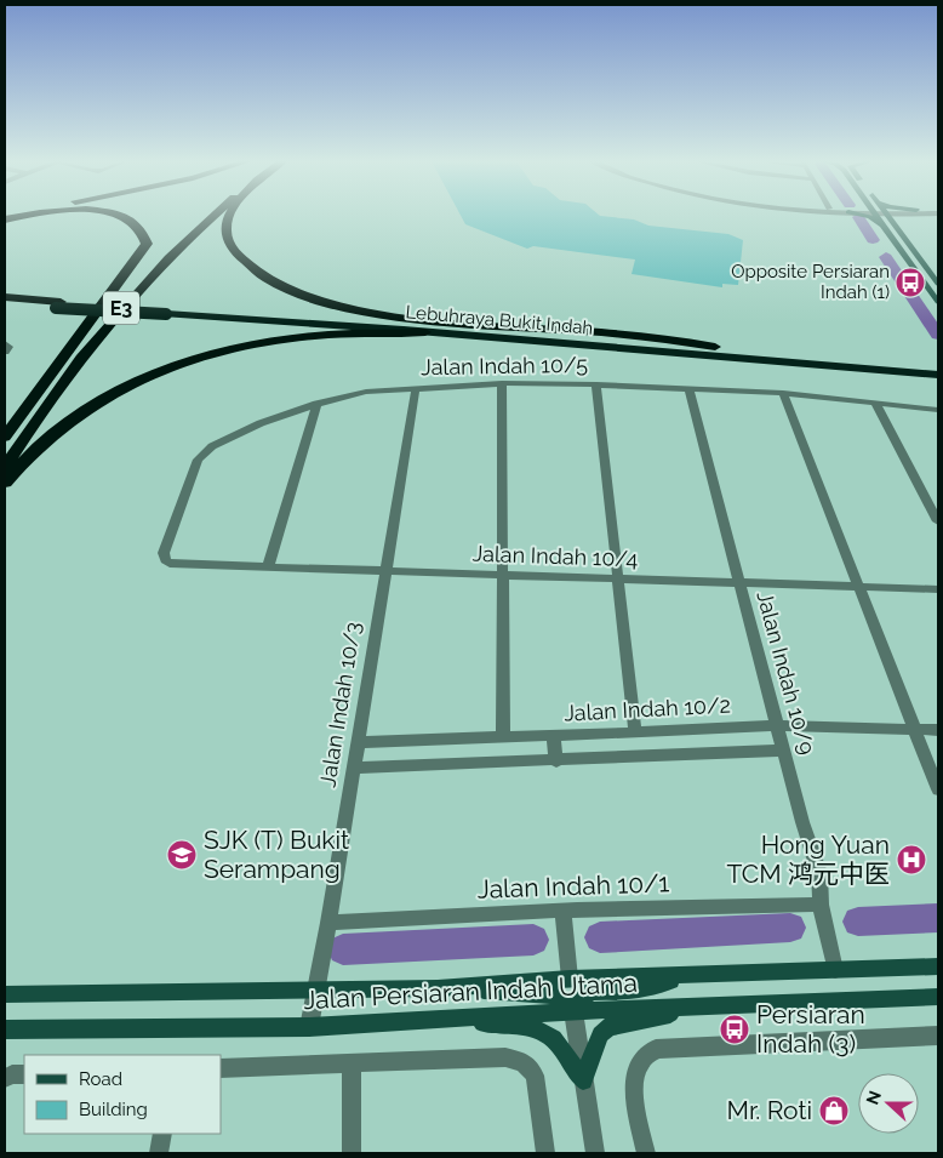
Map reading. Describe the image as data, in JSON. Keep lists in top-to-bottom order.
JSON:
{
  "streets": {
    "highway": ["E3", "Lebuhraya Bukit Indah"],
    "main road": ["Jalan Persiaran Indah Utama"],
    "street": [
      "Jalan Indah 10/5",
      "Jalan Indah 10/4",
      "Jalan Indah 10/9",
      "Jalan Indah 10/3",
      "Jalan Indah 10/2",
      "Jalan Indah 10/1"
    ]
  },
  "crossings": [
    ["Jalan Indah 10/5", "Jalan Indah 10/4"],
    ["Jalan Indah 10/5", "Jalan Indah 10/9"],
    ["Jalan Indah 10/5", "Jalan Indah 10/3"],
    ["Jalan Indah 10/4", "Jalan Indah 10/9"],
    ["Jalan Indah 10/4", "Jalan Indah 10/3"],
    ["Jalan Indah 10/9", "Jalan Indah 10/2"],
    ["Jalan Indah 10/9", "Jalan Indah 10/1"],
    ["Jalan Indah 10/9", "Jalan Persiaran Indah Utama"],
    ["Jalan Indah 10/3", "Jalan Indah 10/2"],
    ["Jalan Indah 10/3", "Jalan Indah 10/1"],
    ["Jalan Indah 10/3", "Jalan Persiaran Indah Utama"]
  ],
  "places": {
    "bus stop": ["Opposite Persiaran Indah (1)", "Persiaran Indah (3)"],
    "school or university": ["SJK (T) Bukit Serampang"],
    "hospital": ["Hong Yuan TCM 鸿元中医"],
    "shop": ["Mr. Roti"]
  },
  "legend": ["Road", "Building"],
  "north": "left"
}
